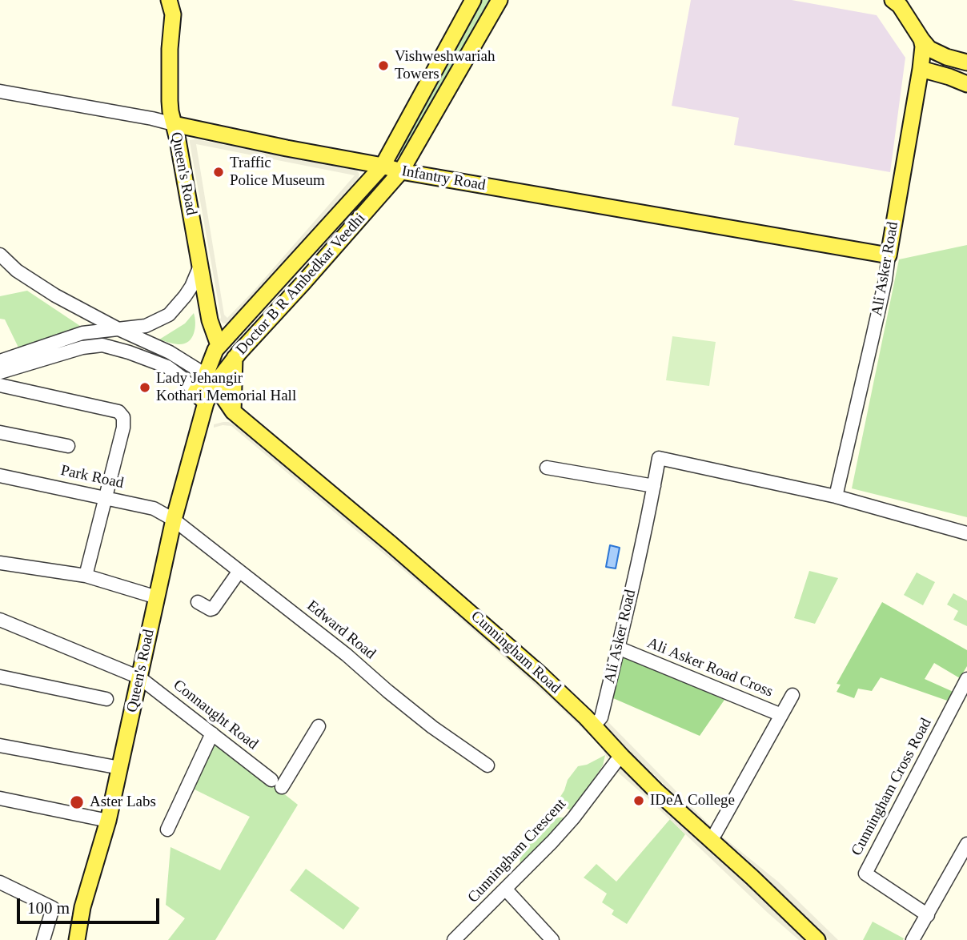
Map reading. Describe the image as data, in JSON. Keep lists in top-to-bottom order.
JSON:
{
  "streets": {
    "main road": [
      "Queen's Road",
      "Infantry Road",
      "Ali Asker Road",
      "Doctor B R Ambedkar Veedhi",
      "Cunningham Road"
    ],
    "street": [
      "Park Road",
      "Edward Road",
      "Ali Asker Road Cross",
      "Connaught Road",
      "Cunningham Cross Road",
      "Cunningham Crescent"
    ]
  },
  "crossings": [
    ["Queen's Road", "Infantry Road"],
    ["Queen's Road", "Doctor B R Ambedkar Veedhi"],
    ["Queen's Road", "Park Road"],
    ["Queen's Road", "Edward Road"],
    ["Queen's Road", "Connaught Road"],
    ["Infantry Road", "Ali Asker Road"],
    ["Infantry Road", "Doctor B R Ambedkar Veedhi"],
    ["Ali Asker Road", "Cunningham Road"],
    ["Ali Asker Road", "Ali Asker Road Cross"],
    ["Doctor B R Ambedkar Veedhi", "Cunningham Road"],
    ["Park Road", "Edward Road"],
    ["Cunningham Road", "Ali Asker Road Cross"],
    ["Cunningham Road", "Cunningham Crescent"]
  ],
  "places": [
    "Vishweshwariah Towers",
    "Traffic Police Museum",
    "Lady Jehangir Kothari Memorial Hall",
    "IDeA College",
    "Aster Labs"
  ],
  "scale_bar": "100 m"
}
